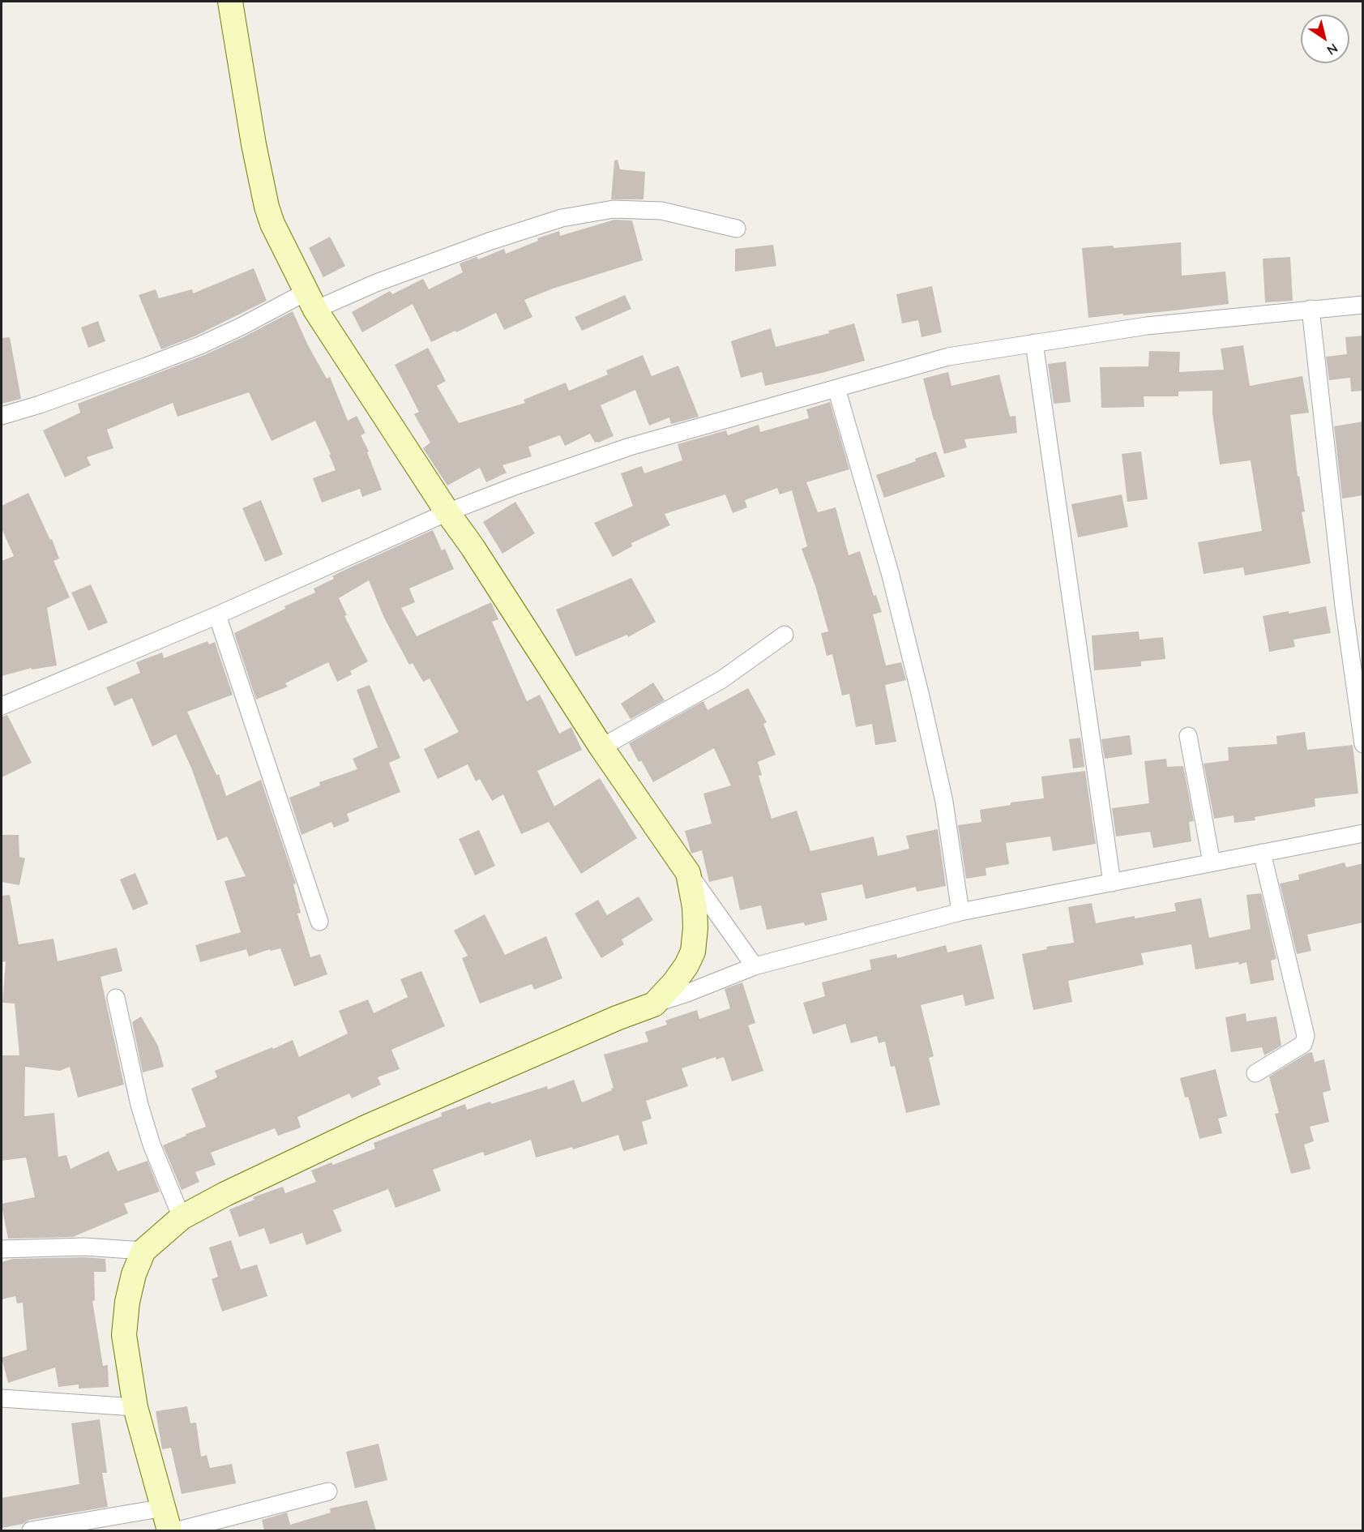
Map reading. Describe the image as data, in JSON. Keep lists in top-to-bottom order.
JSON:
{
  "north": "bottom right"
}
